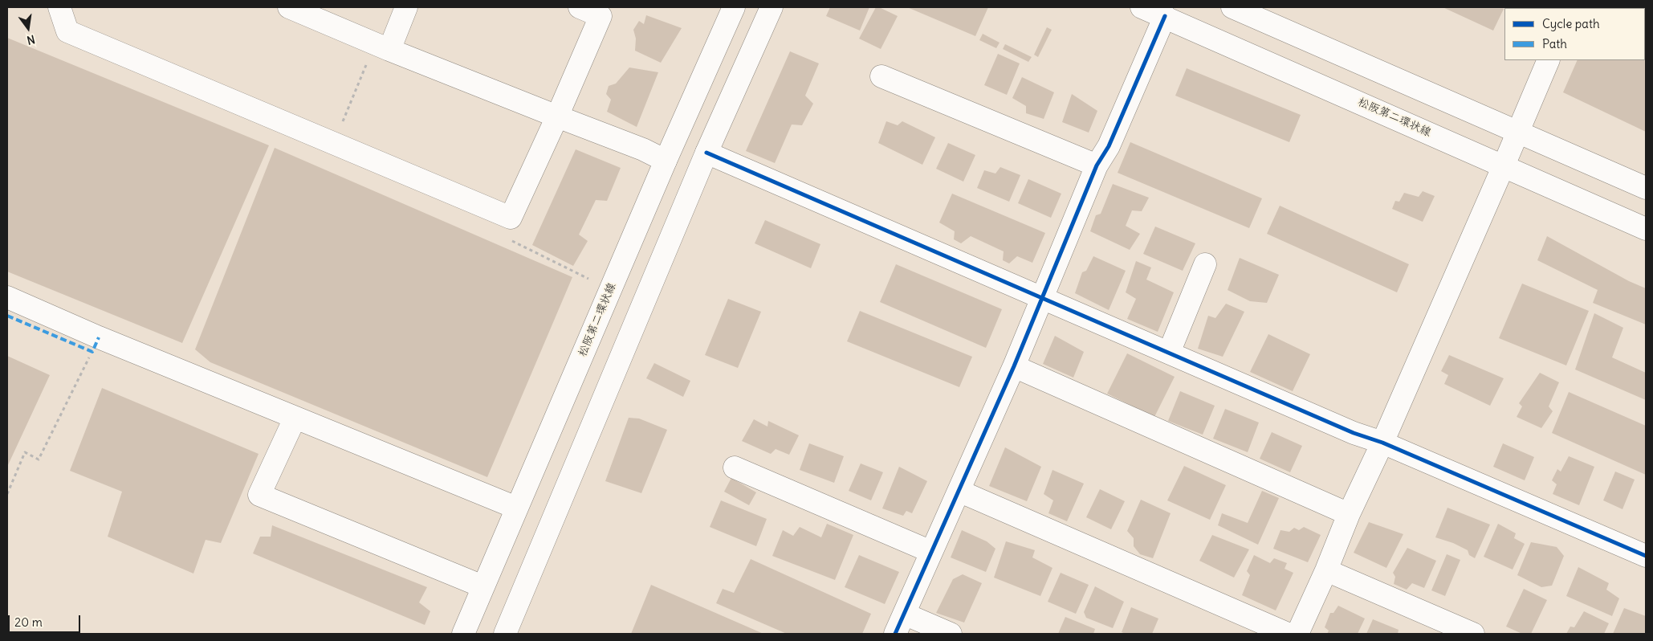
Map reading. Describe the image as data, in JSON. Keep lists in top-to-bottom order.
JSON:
{
  "streets": {
    "street": ["松阪第二環状線"]
  },
  "legend": ["Cycle path", "Path"],
  "scale_bar": "20 m",
  "north": "bottom"
}
